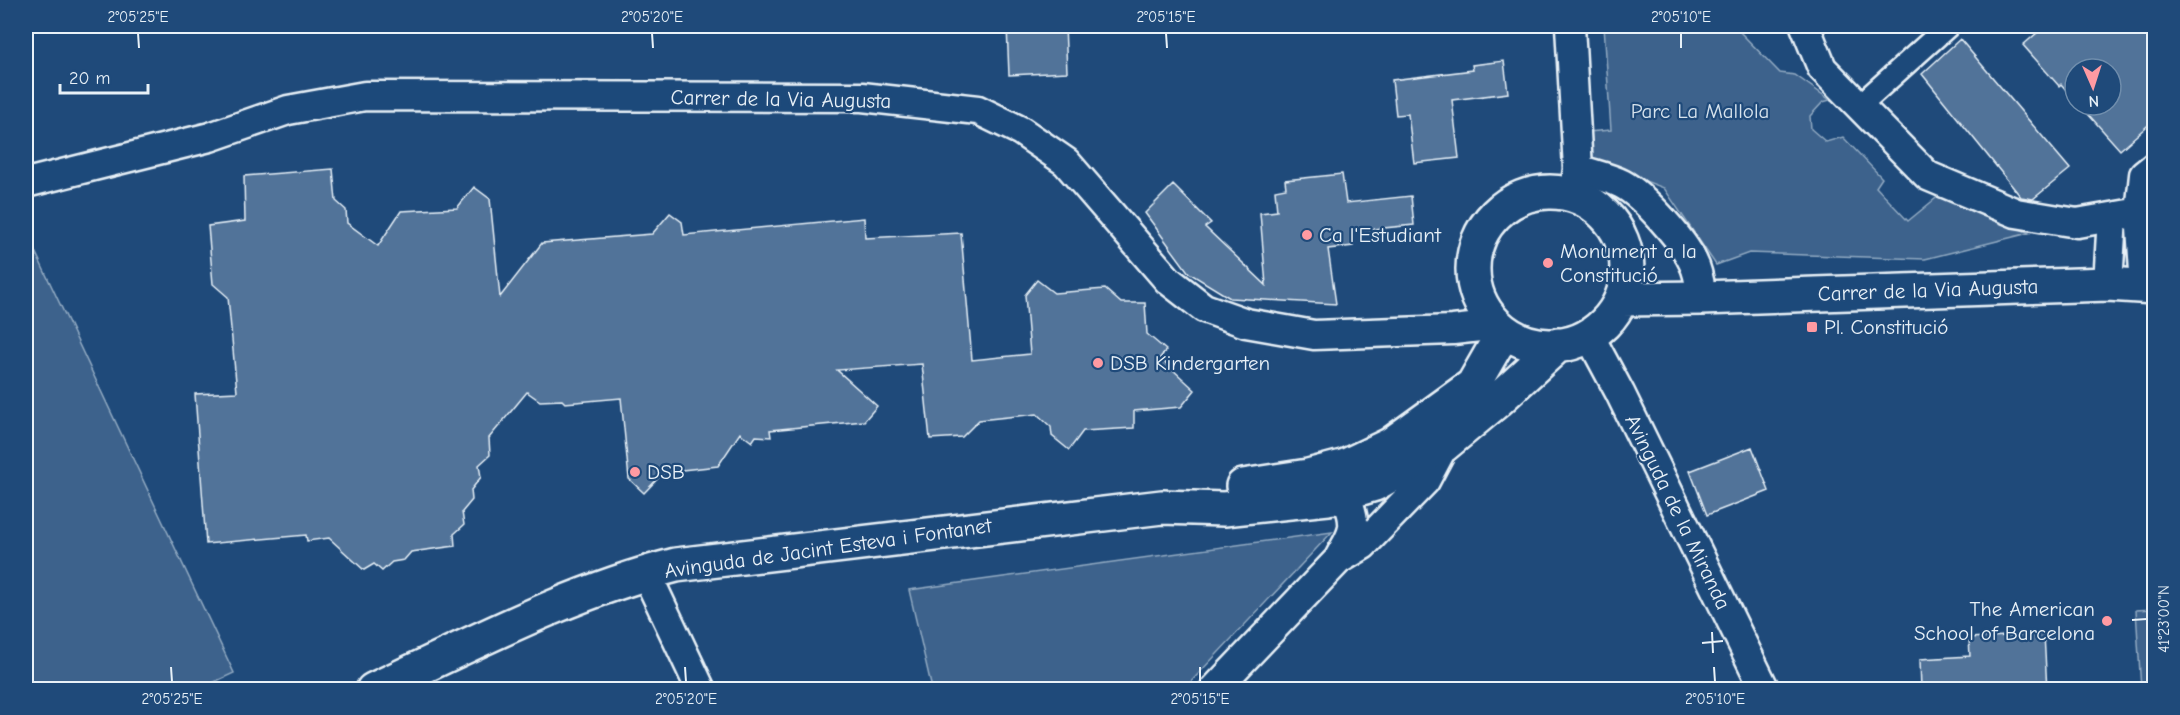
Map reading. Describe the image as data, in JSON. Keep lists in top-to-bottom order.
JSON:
{
  "streets": {
    "street": ["Carrer de la Via Augusta", "Avinguda de la Miranda", "Avinguda de Jacint Esteva i Fontanet"]
  },
  "crossings": [
    ["Carrer de la Via Augusta", "Avinguda de la Miranda"],
    ["Carrer de la Via Augusta", "Avinguda de Jacint Esteva i Fontanet"],
    ["Avinguda de la Miranda", "Avinguda de Jacint Esteva i Fontanet"]
  ],
  "parks": ["Parc La Mallola"],
  "places": {
    "other": [
      "Ca l'Estudiant",
      "Monument a la Constitució",
      "DSB Kindergarten",
      "DSB",
      "The American School of Barcelona"
    ],
    "transit": ["Pl. Constitució"]
  },
  "scale_bar": "20 m",
  "north": "bottom",
  "coordinates": [
    "2°05'25\"E",
    "2°05'20\"E",
    "2°05'15\"E",
    "2°05'10\"E",
    "41°23'00\"N"
  ]
}
